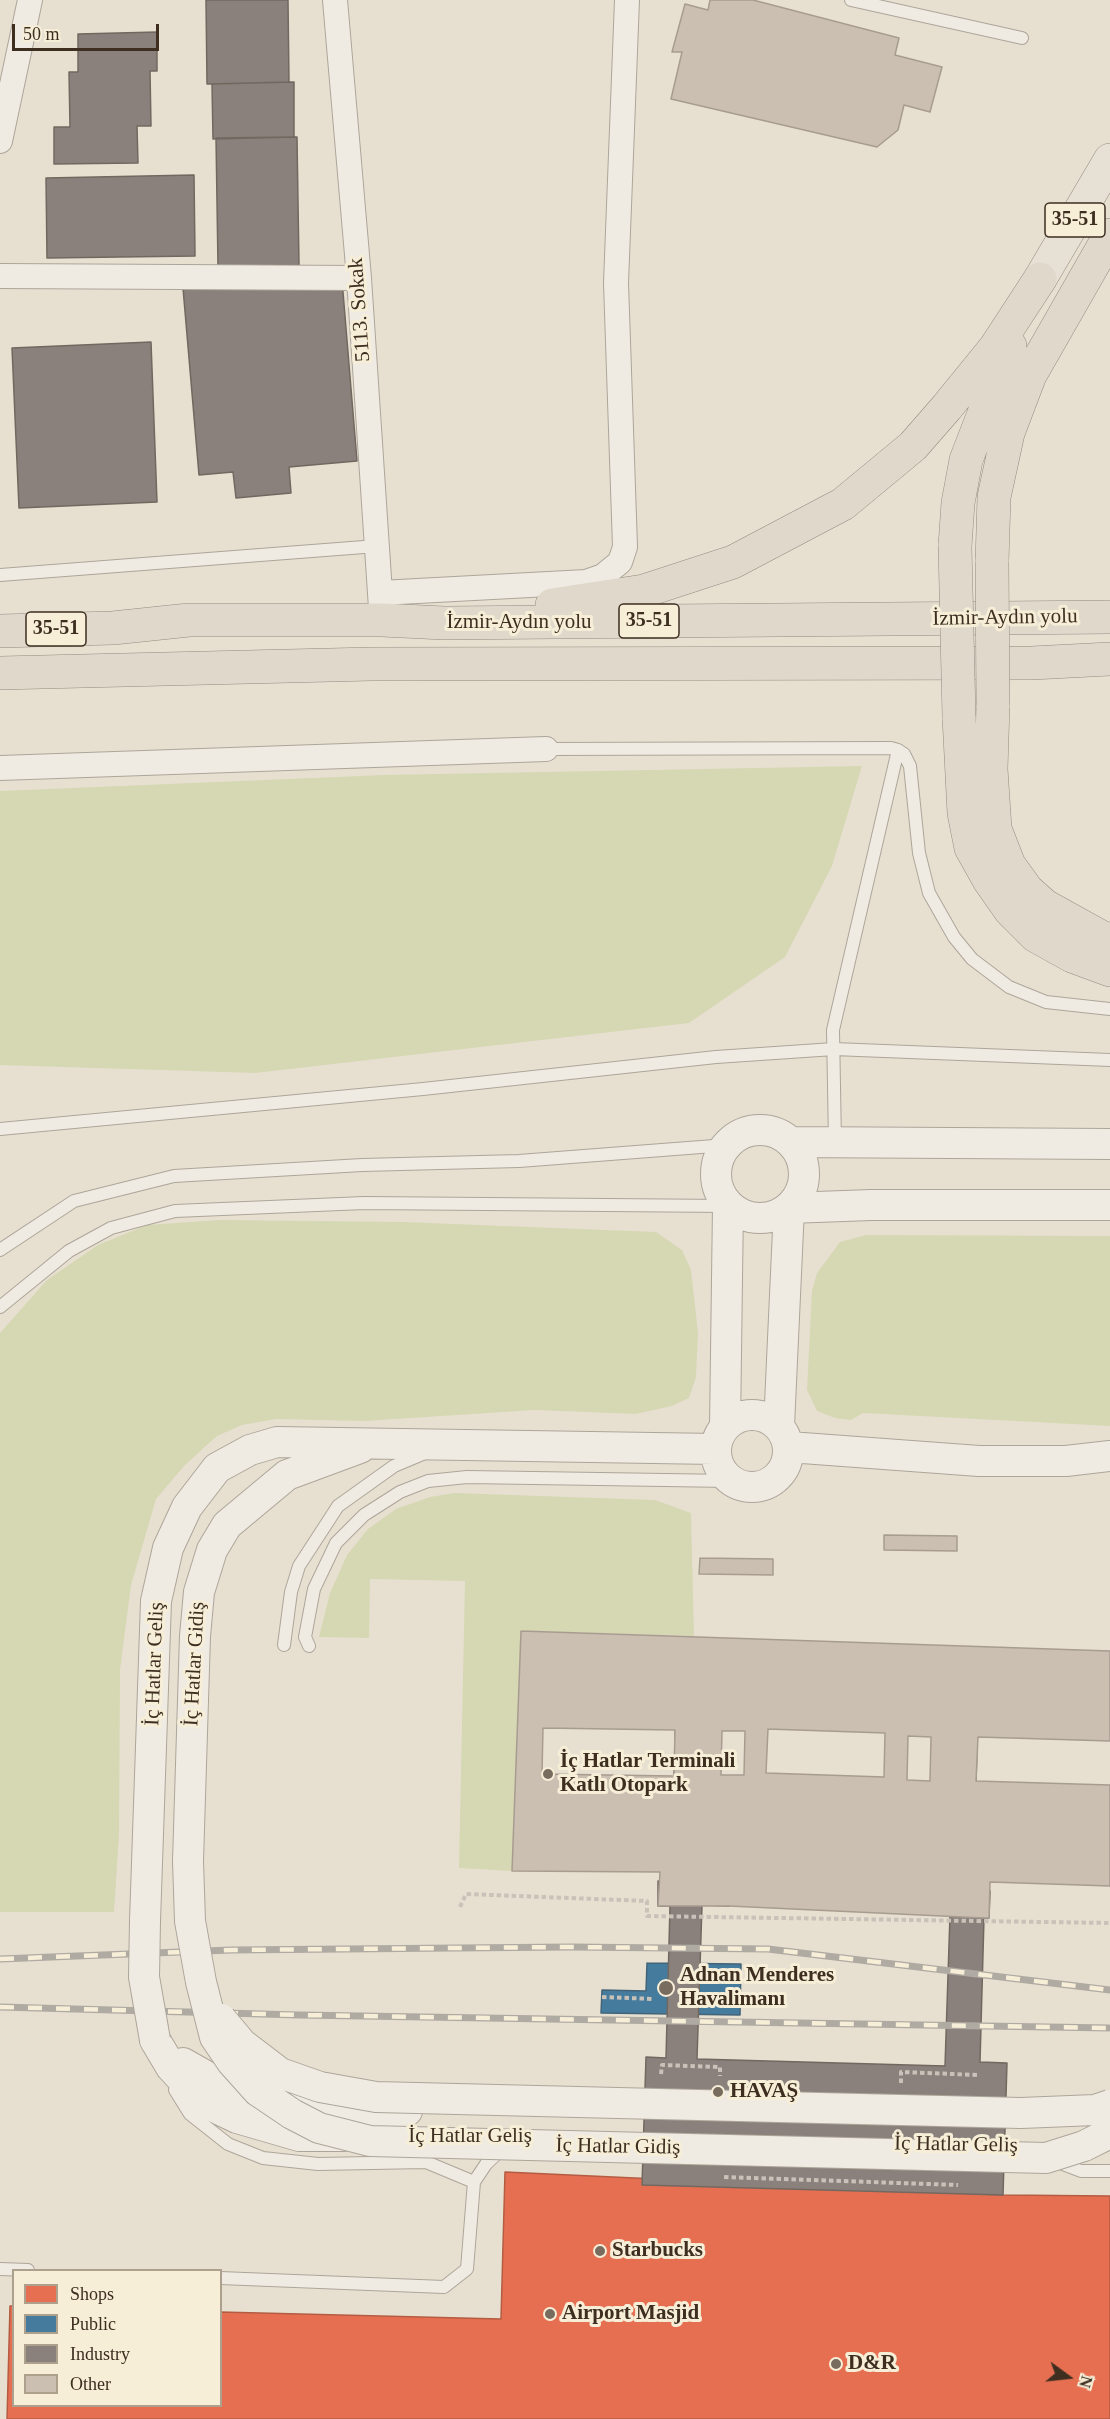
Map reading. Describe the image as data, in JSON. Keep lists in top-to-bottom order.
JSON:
{
  "streets": {
    "highway": ["35-51", "İzmir-Aydın yolu"],
    "street": ["5113. Sokak", "İç Hatlar Geliş", "İç Hatlar Gidiş"]
  },
  "crossings": [
    ["5113. Sokak", "İzmir-Aydın yolu"],
    ["İç Hatlar Geliş", "İç Hatlar Gidiş"]
  ],
  "places": [
    "İç Hatlar Terminali Katlı Otopark",
    "Adnan Menderes Havalimanı",
    "HAVAŞ",
    "Starbucks",
    "Airport Masjid",
    "D&R"
  ],
  "legend": [
    "Shops",
    "Public",
    "Industry",
    "Other"
  ],
  "scale_bar": "50 m",
  "north": "right"
}
